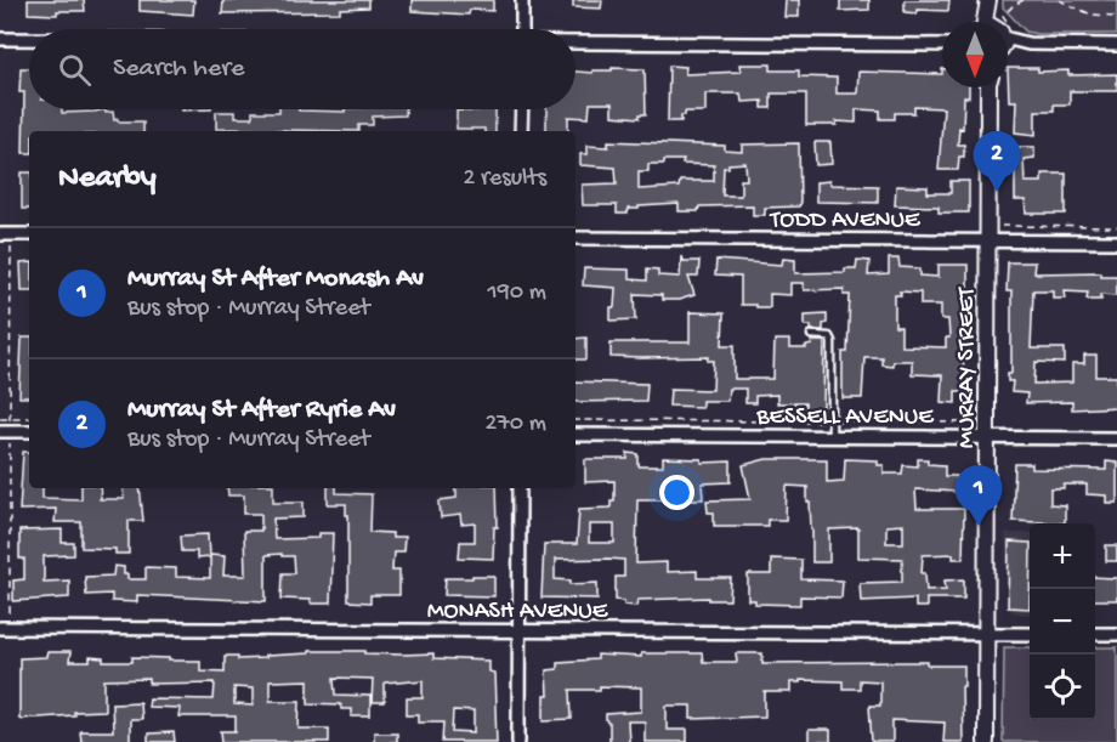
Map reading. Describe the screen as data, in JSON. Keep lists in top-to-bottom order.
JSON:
{
  "streets": {
    "main road": ["MURRAY STREET"],
    "street": ["TODD AVENUE", "BESSELL AVENUE", "MONASH AVENUE"]
  },
  "crossings": [
    ["TODD AVENUE", "MURRAY STREET"],
    ["MURRAY STREET", "BESSELL AVENUE"],
    ["MURRAY STREET", "MONASH AVENUE"]
  ],
  "north": "bottom",
  "page": {
    "search": "Search here",
    "pins": ["2", "1"],
    "heading": ["Nearby", "2 results"],
    "list": [
      {
        "mark": "1",
        "name": "Murray St After Monash Av",
        "note": "Bus stop · Murray Street",
        "value": "190 m"
      },
      {
        "mark": "2",
        "name": "Murray St After Ryrie Av",
        "note": "Bus stop · Murray Street",
        "value": "270 m"
      }
    ],
    "map_buttons": ["+", "−"]
  }
}
